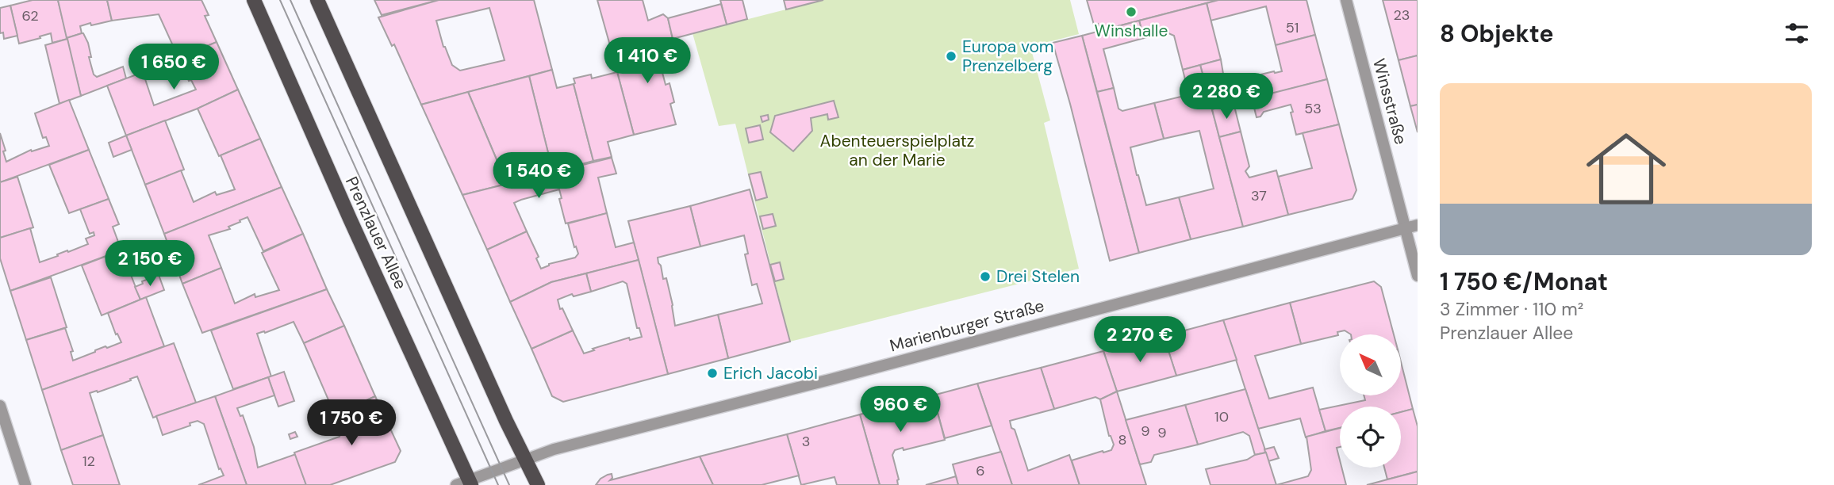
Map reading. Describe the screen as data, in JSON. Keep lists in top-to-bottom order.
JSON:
{
  "streets": {
    "main road": ["Prenzlauer Allee"],
    "street": ["Winsstraße", "Marienburger Straße"]
  },
  "crossings": [
    ["Winsstraße", "Marienburger Straße"],
    ["Prenzlauer Allee", "Marienburger Straße"]
  ],
  "parks": ["Abenteuerspielplatz an der Marie"],
  "places": [
    "Winshalle",
    "Europa vom Prenzelberg",
    "Drei Stelen",
    "Erich Jacobi"
  ],
  "house_numbers": [
    "23",
    "62",
    "51",
    "53",
    "37",
    "10",
    "9",
    "9",
    "8",
    "3",
    "12",
    "6"
  ],
  "north": "top left",
  "page": {
    "heading": "8 Objekte",
    "price": [
      "1 410 €",
      "1 650 €",
      "2 280 €",
      "1 540 €",
      "2 150 €",
      "2 270 €",
      "960 €",
      "1 750 €"
    ],
    "list": [
      {
        "name": "1 750 €/Monat",
        "note": "3 Zimmer · 110 m² · Prenzlauer Allee"
      }
    ]
  }
}
